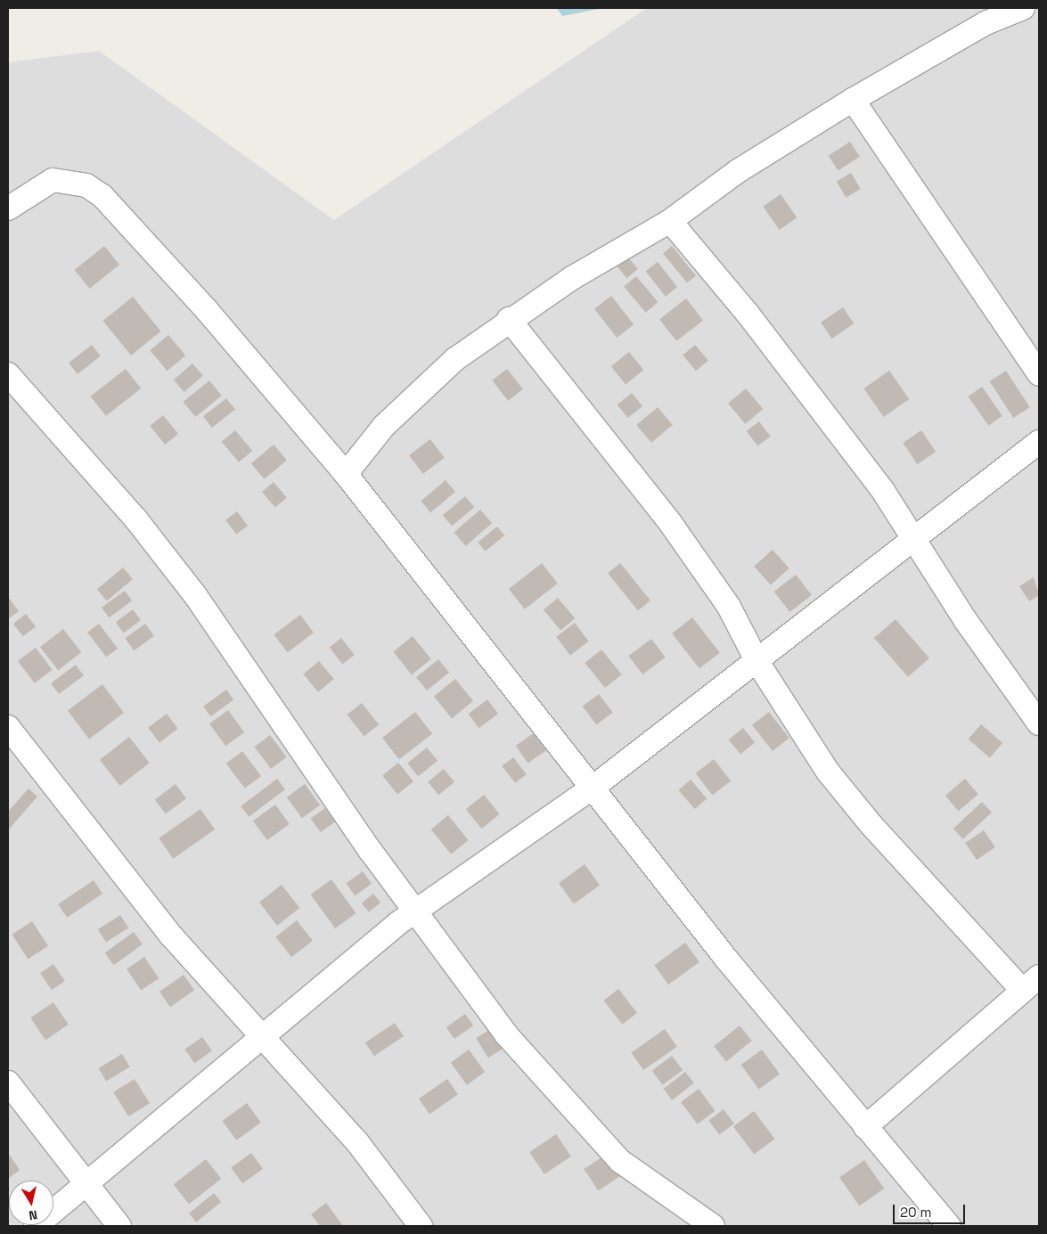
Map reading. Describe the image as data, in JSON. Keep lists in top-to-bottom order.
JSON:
{
  "scale_bar": "20 m",
  "north": "bottom"
}
